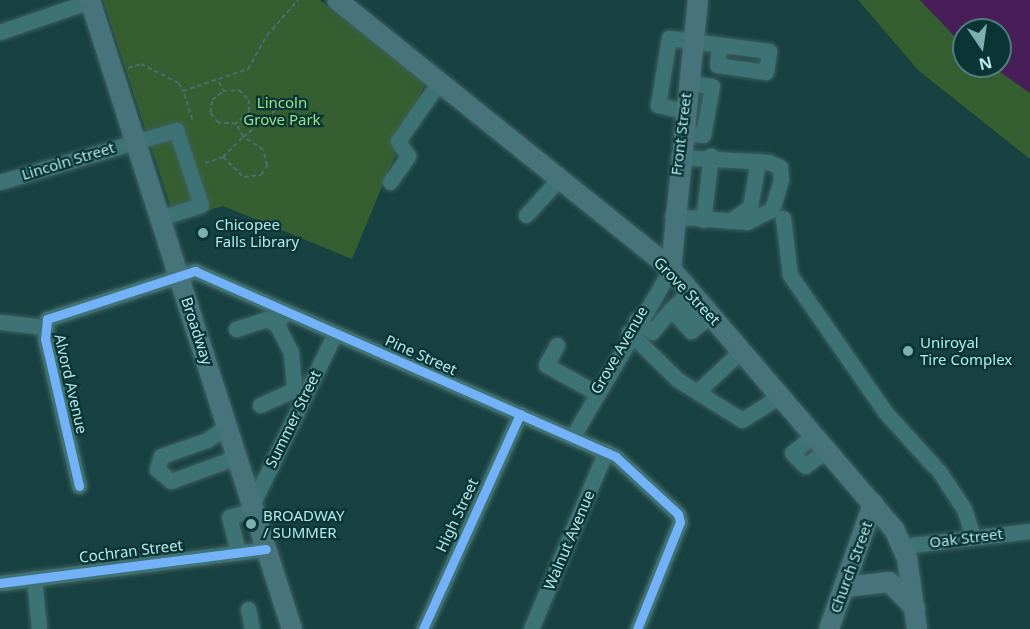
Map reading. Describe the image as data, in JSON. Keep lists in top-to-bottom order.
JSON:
{
  "streets": {
    "main road": [
      "Front Street",
      "Grove Street",
      "Broadway",
      "Church Street"
    ],
    "street": [
      "Lincoln Street",
      "Grove Avenue",
      "Pine Street",
      "Alvord Avenue",
      "Summer Street",
      "High Street",
      "Oak Street",
      "Walnut Avenue",
      "Cochran Street"
    ]
  },
  "crossings": [
    ["Front Street", "Grove Street"],
    ["Front Street", "Grove Avenue"],
    ["Lincoln Street", "Broadway"],
    ["Grove Street", "Grove Avenue"],
    ["Grove Street", "Oak Street"],
    ["Grove Street", "Church Street"],
    ["Broadway", "Pine Street"],
    ["Broadway", "Alvord Avenue"],
    ["Broadway", "Summer Street"],
    ["Broadway", "Cochran Street"],
    ["Grove Avenue", "Pine Street"],
    ["Pine Street", "Alvord Avenue"],
    ["Pine Street", "Summer Street"],
    ["Pine Street", "High Street"],
    ["Pine Street", "Walnut Avenue"]
  ],
  "parks": ["Lincoln Grove Park"],
  "places": ["Chicopee Falls Library", "Uniroyal Tire Complex", "BROADWAY / SUMMER"],
  "north": "bottom"
}
